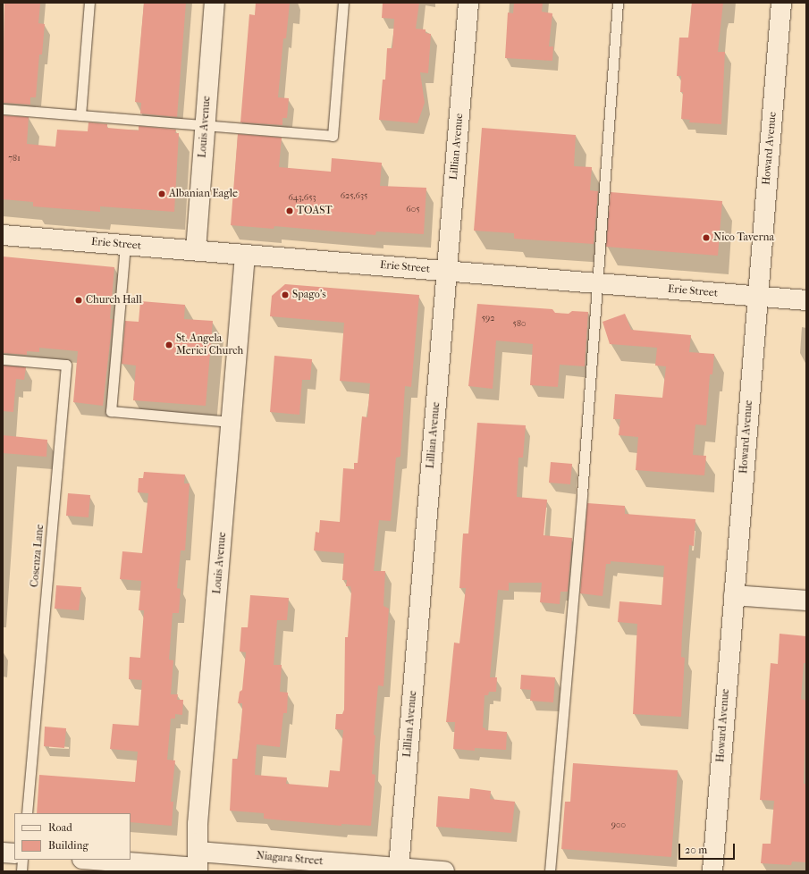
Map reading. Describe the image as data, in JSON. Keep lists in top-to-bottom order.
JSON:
{
  "streets": {
    "street": [
      "Louis Avenue",
      "Lillian Avenue",
      "Howard Avenue",
      "Erie Street",
      "Niagara Street"
    ],
    "lane": ["Cosenza Lane"]
  },
  "crossings": [
    ["Louis Avenue", "Erie Street"],
    ["Louis Avenue", "Niagara Street"],
    ["Lillian Avenue", "Erie Street"],
    ["Lillian Avenue", "Niagara Street"],
    ["Howard Avenue", "Erie Street"]
  ],
  "places": [
    "Albanian Eagle",
    "TOAST",
    "Nico Taverna",
    "Spago's",
    "Church Hall",
    "St. Angela Merici Church"
  ],
  "house_numbers": [
    "781",
    "625,635",
    "643,653",
    "605",
    "592",
    "580",
    "900"
  ],
  "legend": ["Road", "Building"],
  "scale_bar": "20 m"
}
